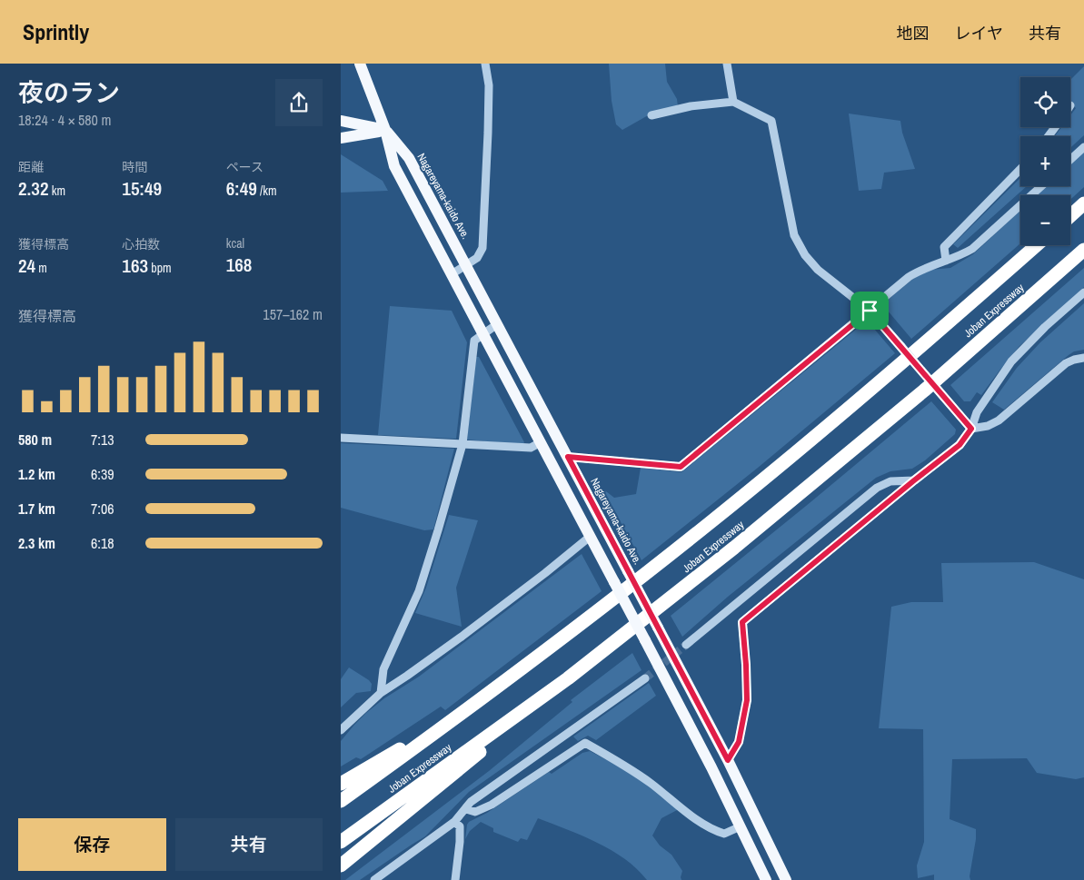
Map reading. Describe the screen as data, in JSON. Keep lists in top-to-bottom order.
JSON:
{
  "streets": {
    "highway": ["Joban Expressway"],
    "main road": ["Nagareyama-kaido Ave."]
  },
  "page": {
    "header": "Sprintly",
    "nav": ["地図", "レイヤ", "共有"],
    "heading": ["夜のラン", "18:24 · 4 × 580 m"],
    "map_buttons": ["+", "−"],
    "stats": [
      ["距離", "2.32 km"],
      ["時間", "15:49"],
      ["ペース", "6:49 /km"],
      ["獲得標高", "24 m"],
      ["心拍数", "163 bpm"],
      ["kcal", "168"]
    ],
    "chart": ["獲得標高", "157–162 m"],
    "list": [
      {
        "name": "580 m",
        "note": "7:13"
      },
      {
        "name": "1.2 km",
        "note": "6:39"
      },
      {
        "name": "1.7 km",
        "note": "7:06"
      },
      {
        "name": "2.3 km",
        "note": "6:18"
      }
    ],
    "buttons": ["保存", "共有"]
  }
}
